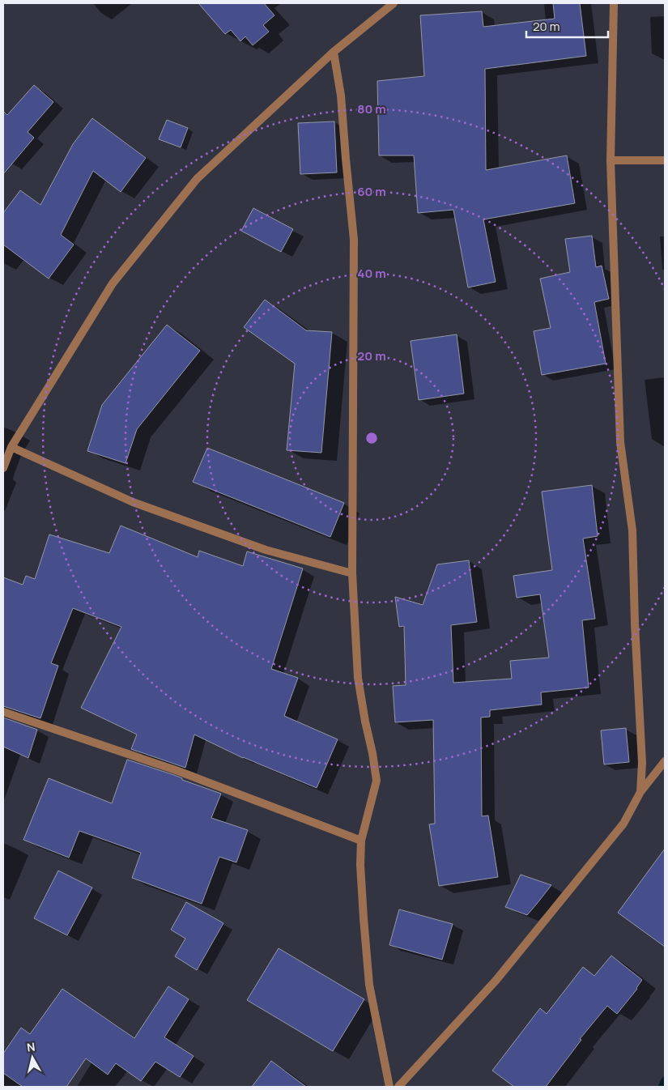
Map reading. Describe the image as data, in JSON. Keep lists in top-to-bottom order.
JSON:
{
  "scale_bar": "20 m",
  "north": "top",
  "rings": [
    "80 m",
    "60 m",
    "40 m",
    "20 m"
  ]
}
